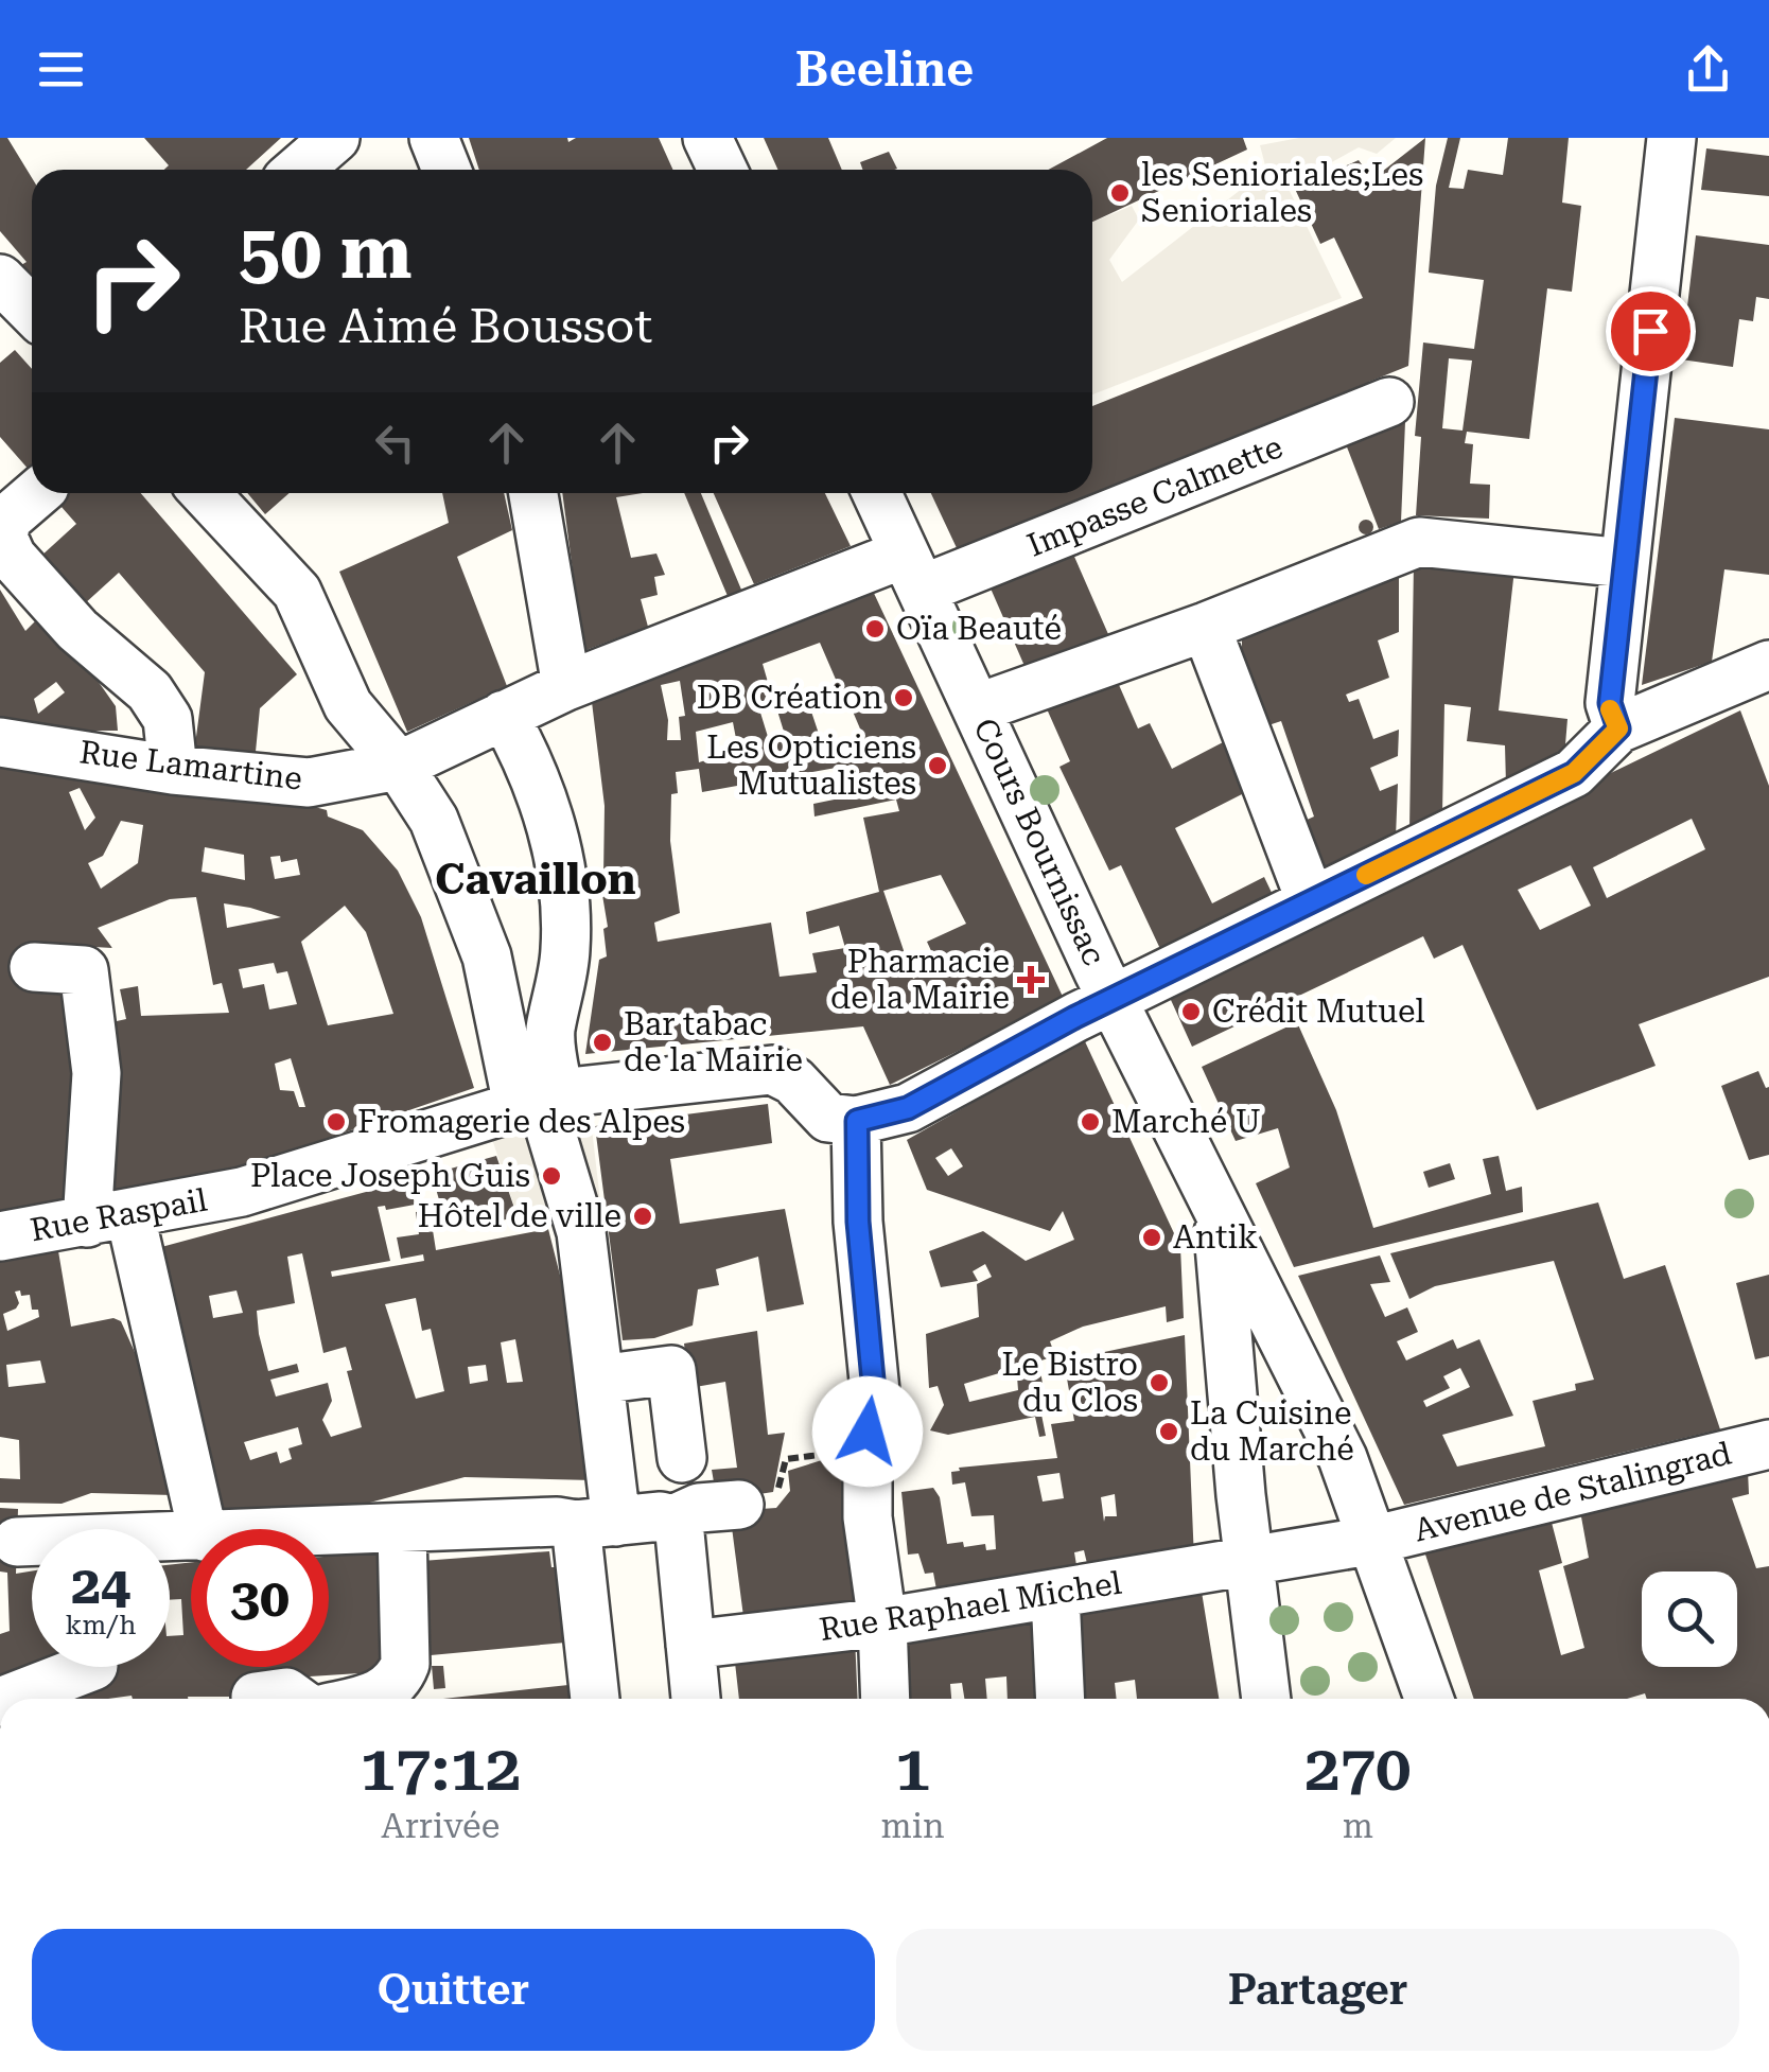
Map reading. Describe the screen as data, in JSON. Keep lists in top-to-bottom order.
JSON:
{
  "streets": {
    "street": [
      "Impasse Calmette",
      "Rue Lamartine",
      "Cours Bournissac",
      "Rue Raspail",
      "Avenue de Stalingrad",
      "Rue Raphael Michel"
    ]
  },
  "crossings": [
    ["Impasse Calmette", "Rue Lamartine"],
    ["Impasse Calmette", "Cours Bournissac"],
    ["Cours Bournissac", "Avenue de Stalingrad"],
    ["Cours Bournissac", "Rue Raphael Michel"],
    ["Avenue de Stalingrad", "Rue Raphael Michel"]
  ],
  "districts": ["Cavaillon"],
  "places": {
    "other": [
      "les Senioriales;Les Senioriales",
      "Oïa Beauté",
      "DB Création",
      "Les Opticiens Mutualistes",
      "Crédit Mutuel",
      "Bar tabac de la Mairie",
      "Fromagerie des Alpes",
      "Marché U",
      "Place Joseph Guis",
      "Hôtel de ville",
      "Antik",
      "Le Bistro du Clos",
      "La Cuisine du Marché"
    ],
    "health": ["Pharmacie de la Mairie"]
  },
  "page": {
    "header": "Beeline",
    "turn": ["50 m", "Rue Aimé Boussot"],
    "speed": "24 km/h",
    "limit": "30",
    "eta": [
      "17:12",
      "Arrivée",
      "1",
      "min",
      "270",
      "m"
    ],
    "buttons": ["Quitter", "Partager"]
  }
}
